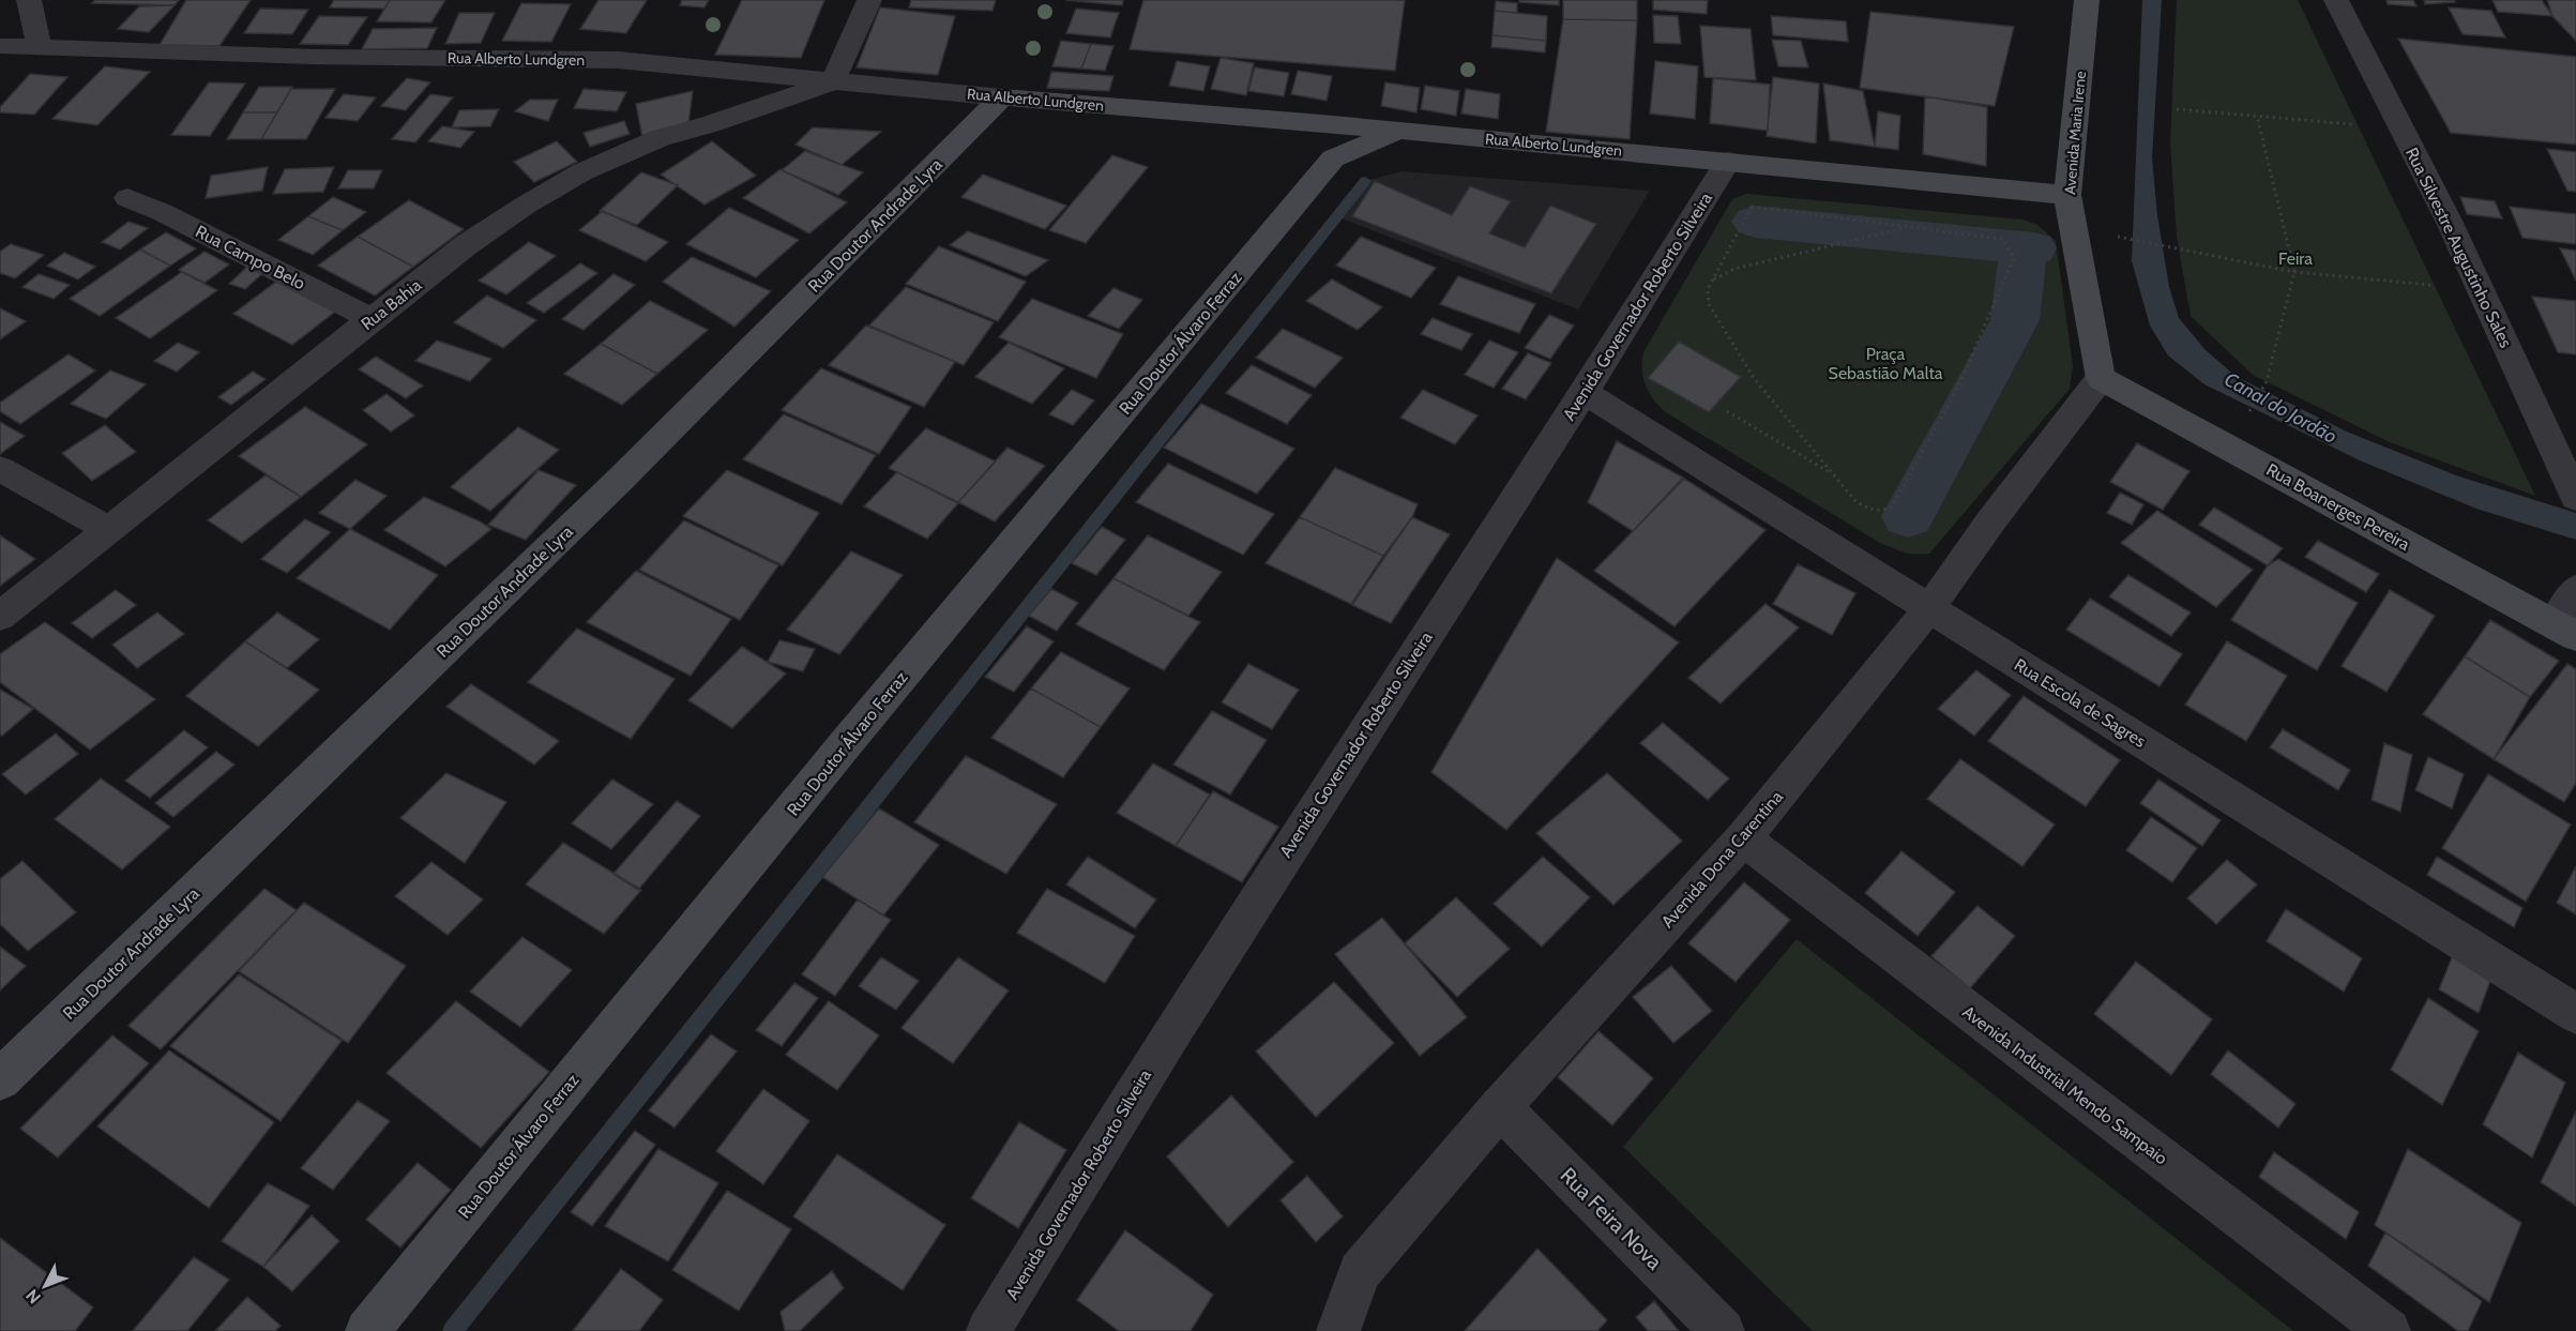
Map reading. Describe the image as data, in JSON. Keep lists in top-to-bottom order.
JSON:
{
  "streets": {
    "main road": [
      "Rua Alberto Lundgren",
      "Avenida Maria Irene",
      "Rua Doutor Andrade Lyra",
      "Rua Doutor Álvaro Ferraz",
      "Rua Boanerges Pereira"
    ],
    "street": [
      "Rua Silvestre Augustinho Sales",
      "Rua Campo Belo",
      "Rua Bahia",
      "Avenida Governador Roberto Silveira",
      "Rua Escola de Sagres",
      "Avenida Dona Carentina",
      "Avenida Industrial Mendo Sampaio",
      "Rua Feira Nova"
    ]
  },
  "crossings": [
    ["Rua Alberto Lundgren", "Avenida Maria Irene"],
    ["Rua Alberto Lundgren", "Rua Doutor Andrade Lyra"],
    ["Rua Alberto Lundgren", "Rua Bahia"],
    ["Rua Alberto Lundgren", "Avenida Governador Roberto Silveira"],
    ["Rua Alberto Lundgren", "Rua Doutor Álvaro Ferraz"],
    ["Avenida Maria Irene", "Rua Boanerges Pereira"],
    ["Avenida Maria Irene", "Avenida Dona Carentina"],
    ["Rua Campo Belo", "Rua Bahia"],
    ["Avenida Governador Roberto Silveira", "Rua Escola de Sagres"],
    ["Rua Boanerges Pereira", "Avenida Dona Carentina"],
    ["Rua Escola de Sagres", "Avenida Dona Carentina"],
    ["Avenida Dona Carentina", "Avenida Industrial Mendo Sampaio"],
    ["Avenida Dona Carentina", "Rua Feira Nova"]
  ],
  "water": ["Canal do Jordão"],
  "parks": ["Feira", "Praça Sebastião Malta"],
  "north": "bottom left"
}
